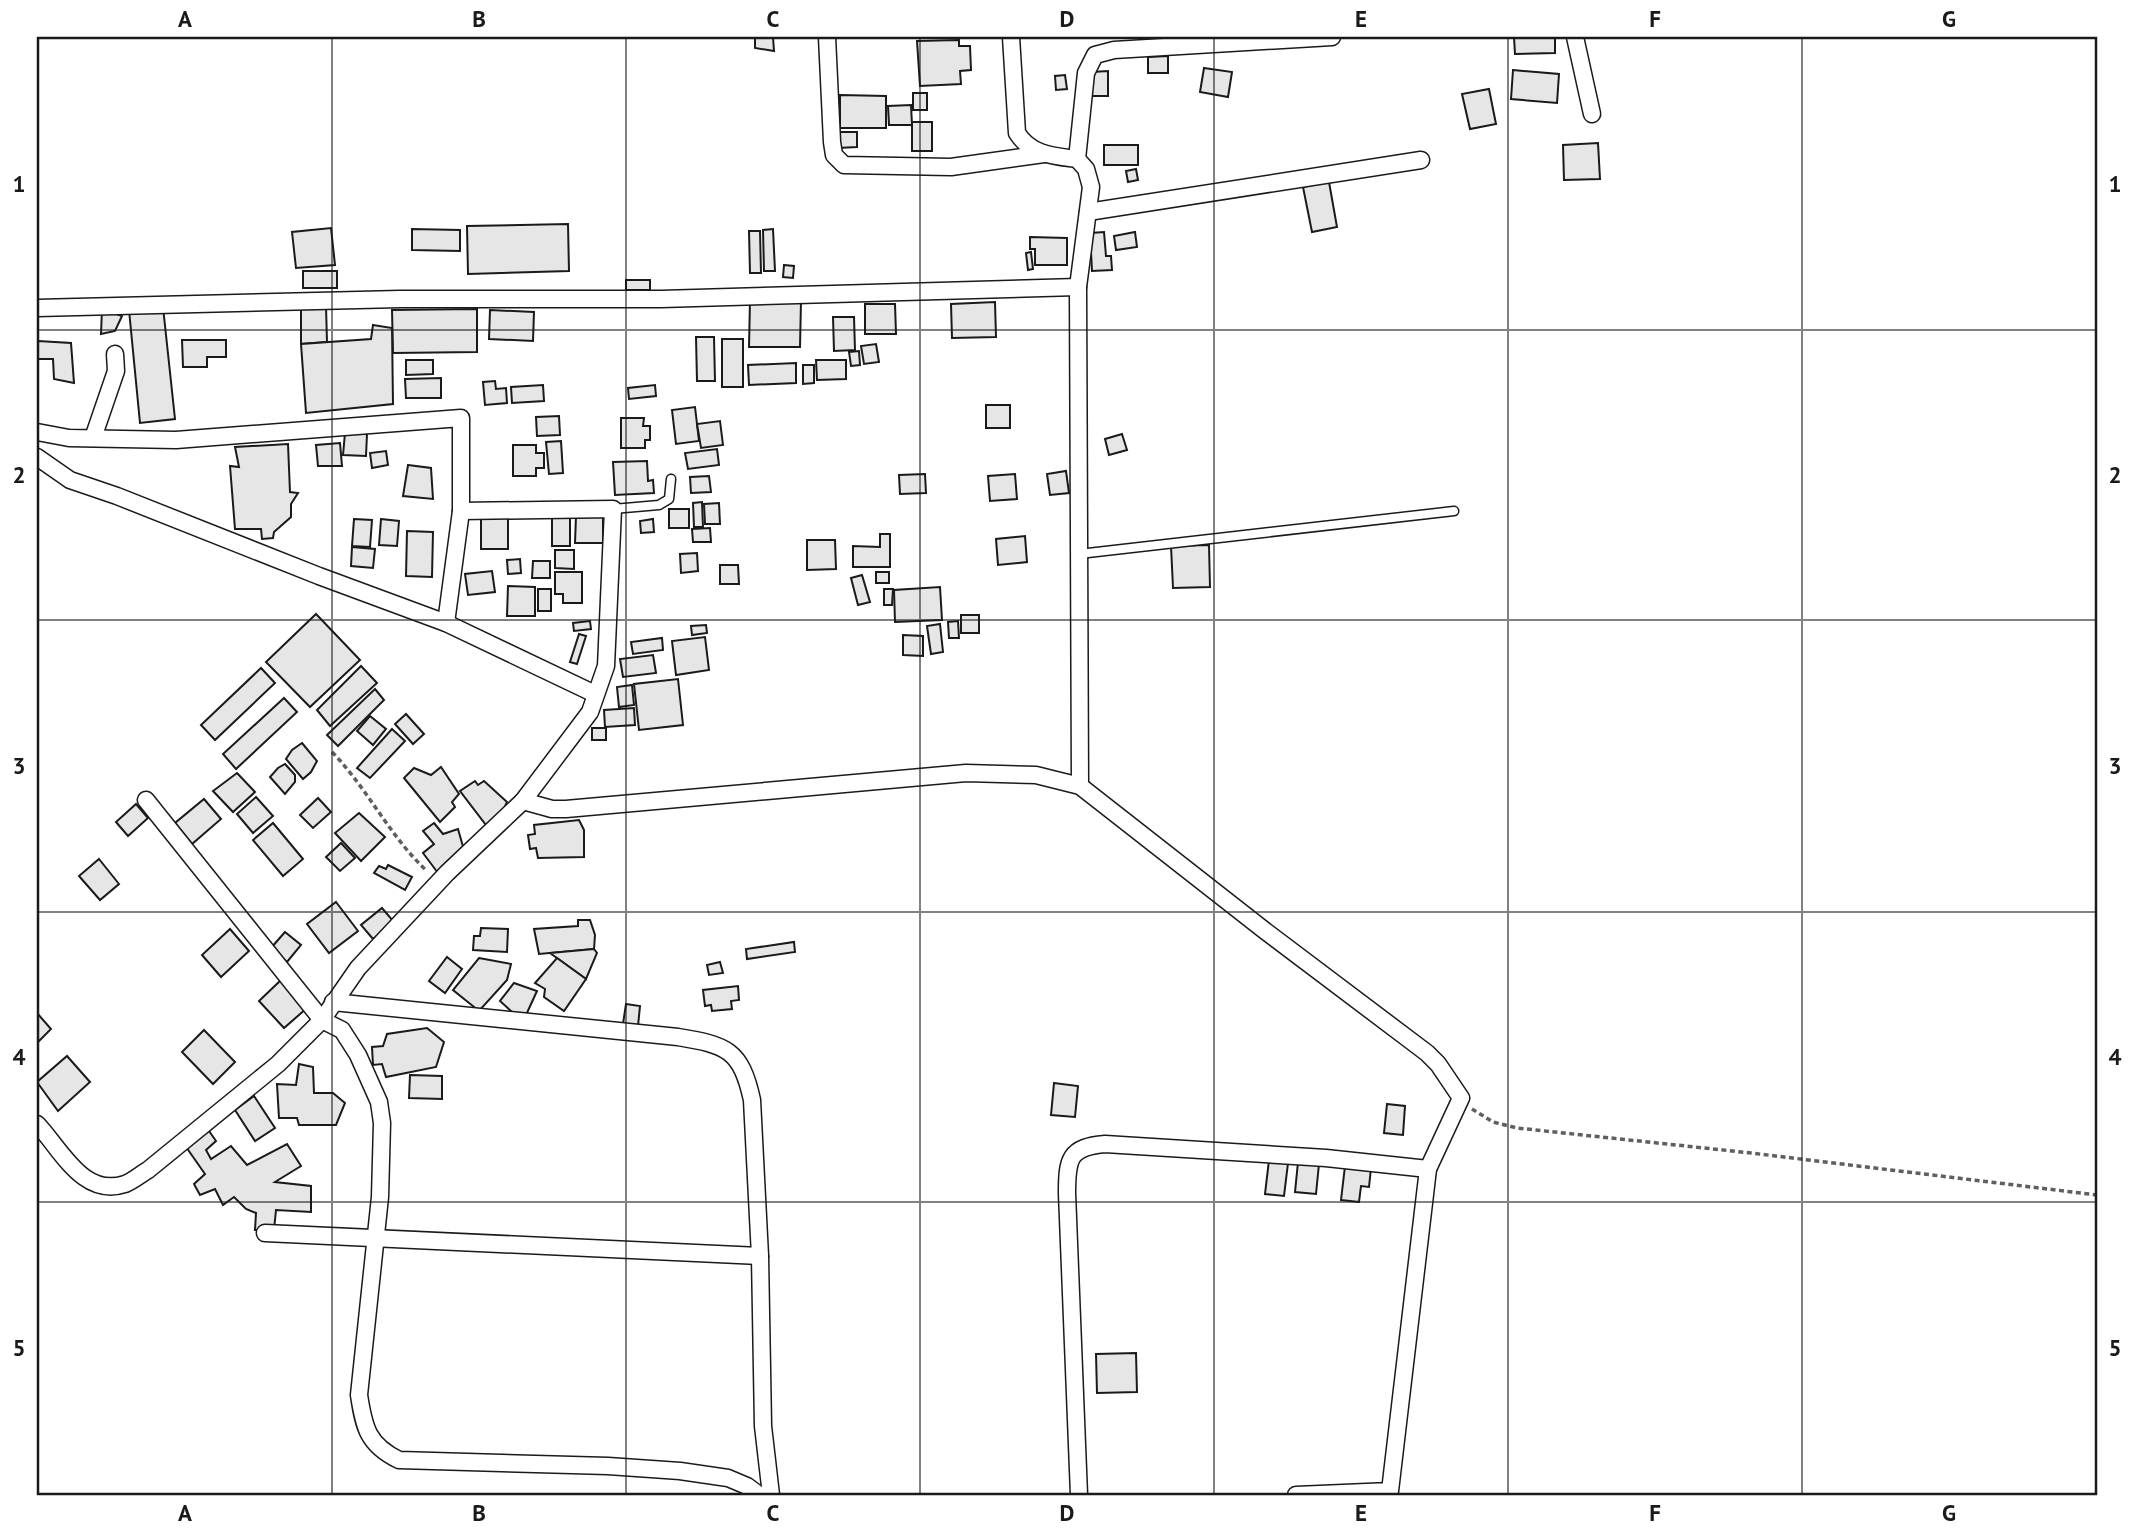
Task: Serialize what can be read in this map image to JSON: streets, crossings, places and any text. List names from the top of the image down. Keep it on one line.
{"grid":{"columns":["A","B","C","D","E","F","G"],"rows":["1","2","3","4","5"]}}
